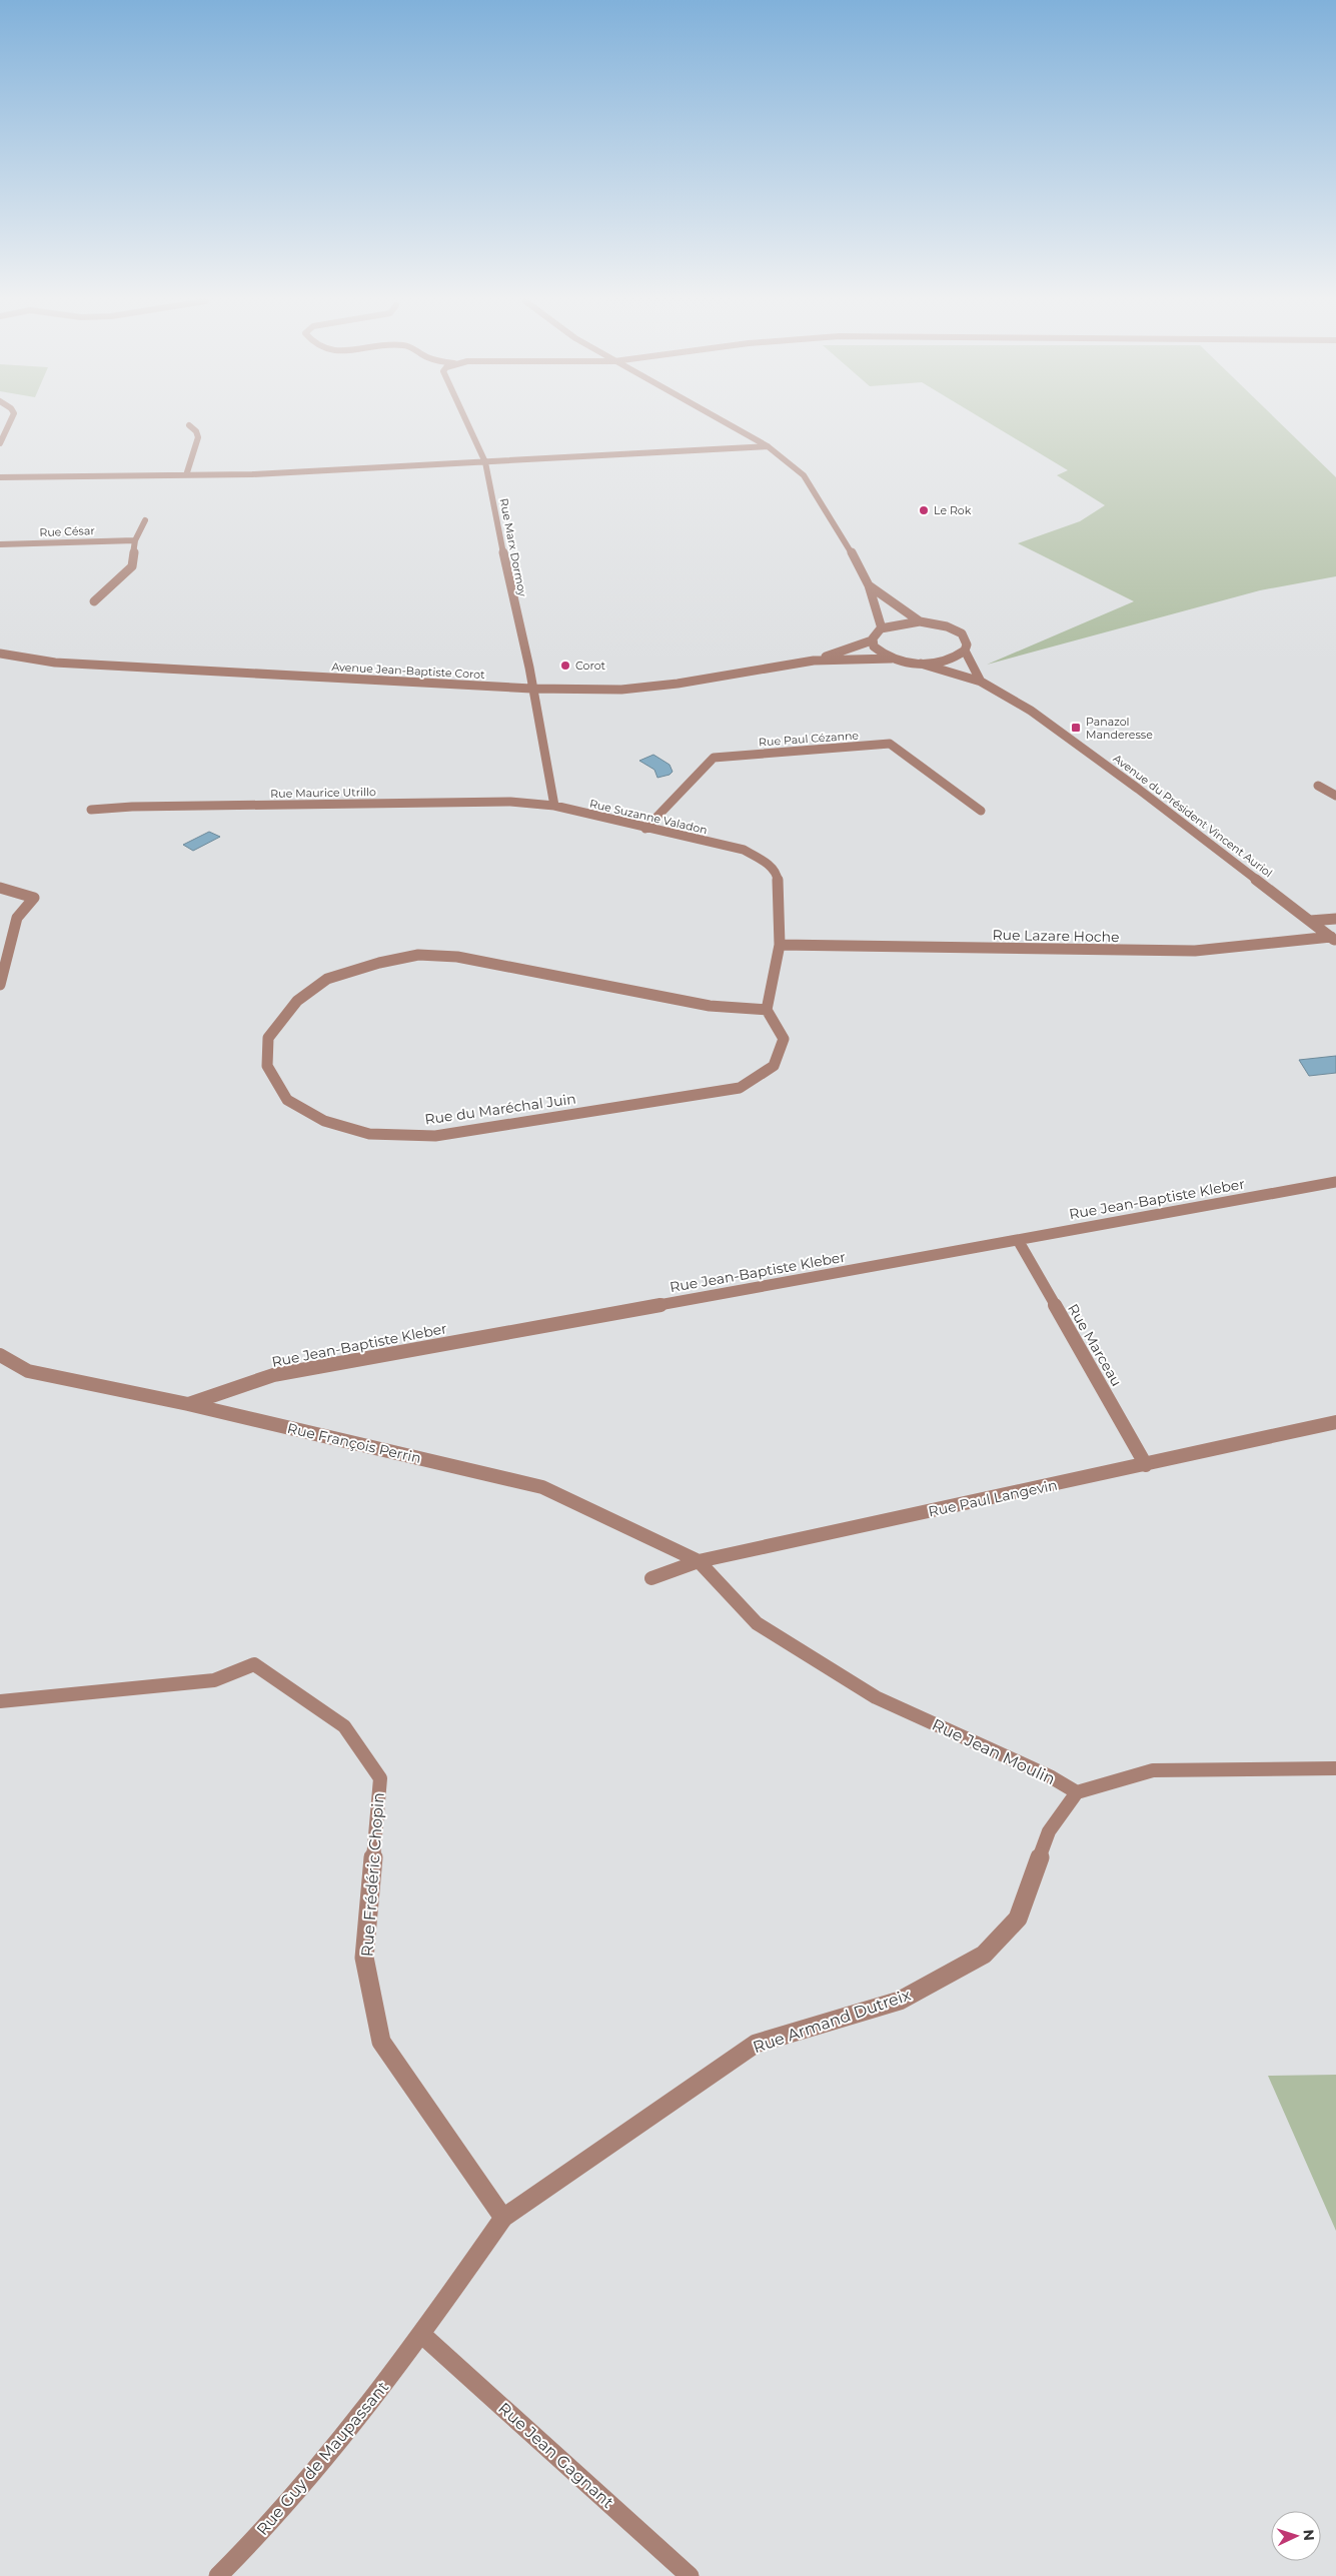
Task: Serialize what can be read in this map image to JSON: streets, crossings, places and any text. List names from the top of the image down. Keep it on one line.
{"streets":{"street":["Rue César","Rue Marx Dormoy","Avenue Jean-Baptiste Corot","Rue Paul Cézanne","Rue Maurice Utrillo","Avenue du Président Vincent Auriol","Rue Suzanne Valadon","Rue Lazare Hoche","Rue du Maréchal Juin","Rue Jean-Baptiste Kleber","Rue Marceau","Rue François Perrin","Rue Paul Langevin","Rue Jean Moulin","Rue Frédéric Chopin","Rue Armand Dutreix","Rue Jean Gagnant","Rue Guy de Maupassant"]},"crossings":[["Rue Marx Dormoy","Avenue Jean-Baptiste Corot"],["Avenue Jean-Baptiste Corot","Avenue du Président Vincent Auriol"],["Rue Paul Cézanne","Rue Suzanne Valadon"],["Rue Maurice Utrillo","Rue Suzanne Valadon"],["Avenue du Président Vincent Auriol","Rue Lazare Hoche"],["Rue Suzanne Valadon","Rue Lazare Hoche"],["Rue Jean-Baptiste Kleber","Rue Marceau"],["Rue Jean-Baptiste Kleber","Rue François Perrin"],["Rue Marceau","Rue Paul Langevin"],["Rue François Perrin","Rue Paul Langevin"],["Rue François Perrin","Rue Jean Moulin"],["Rue Paul Langevin","Rue Jean Moulin"],["Rue Jean Moulin","Rue Armand Dutreix"],["Rue Frédéric Chopin","Rue Armand Dutreix"],["Rue Jean Gagnant","Rue Guy de Maupassant"]],"places":{"other":["Le Rok","Corot"],"transit":["Panazol Manderesse"]},"north":"right"}
